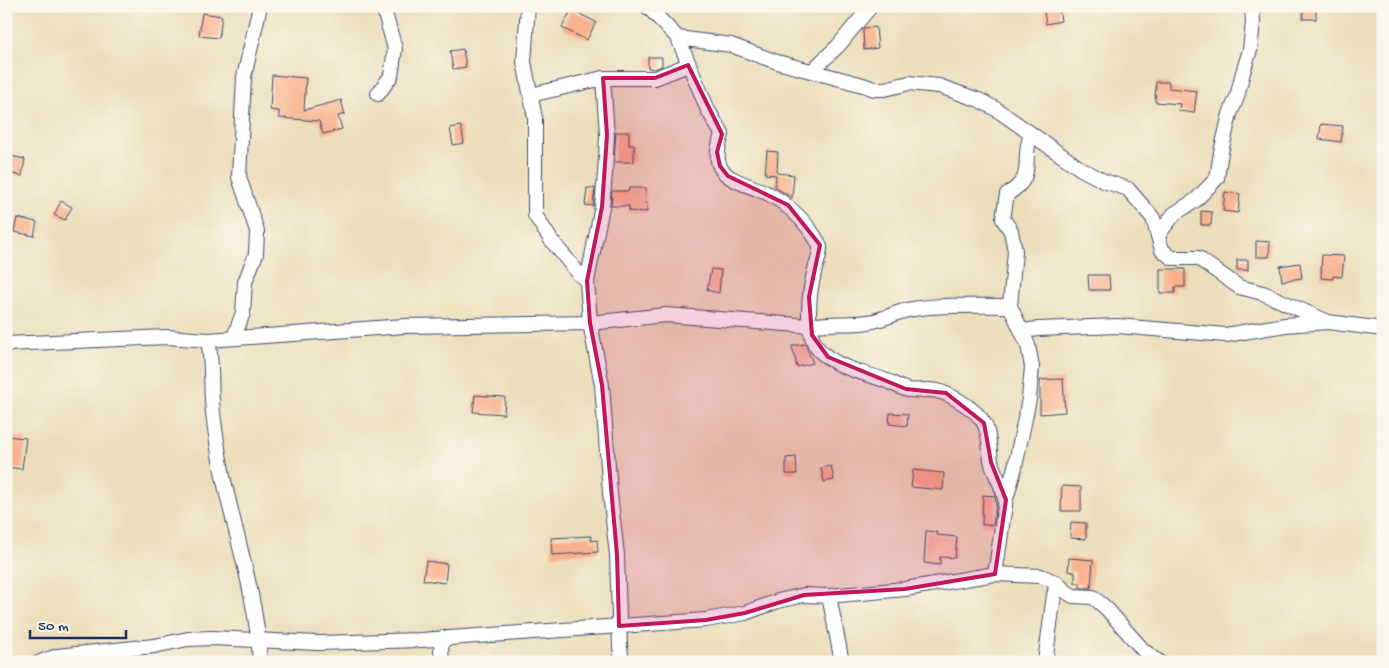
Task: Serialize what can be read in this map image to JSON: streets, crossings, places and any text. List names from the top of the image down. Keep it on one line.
{"scale_bar":"50 m"}
